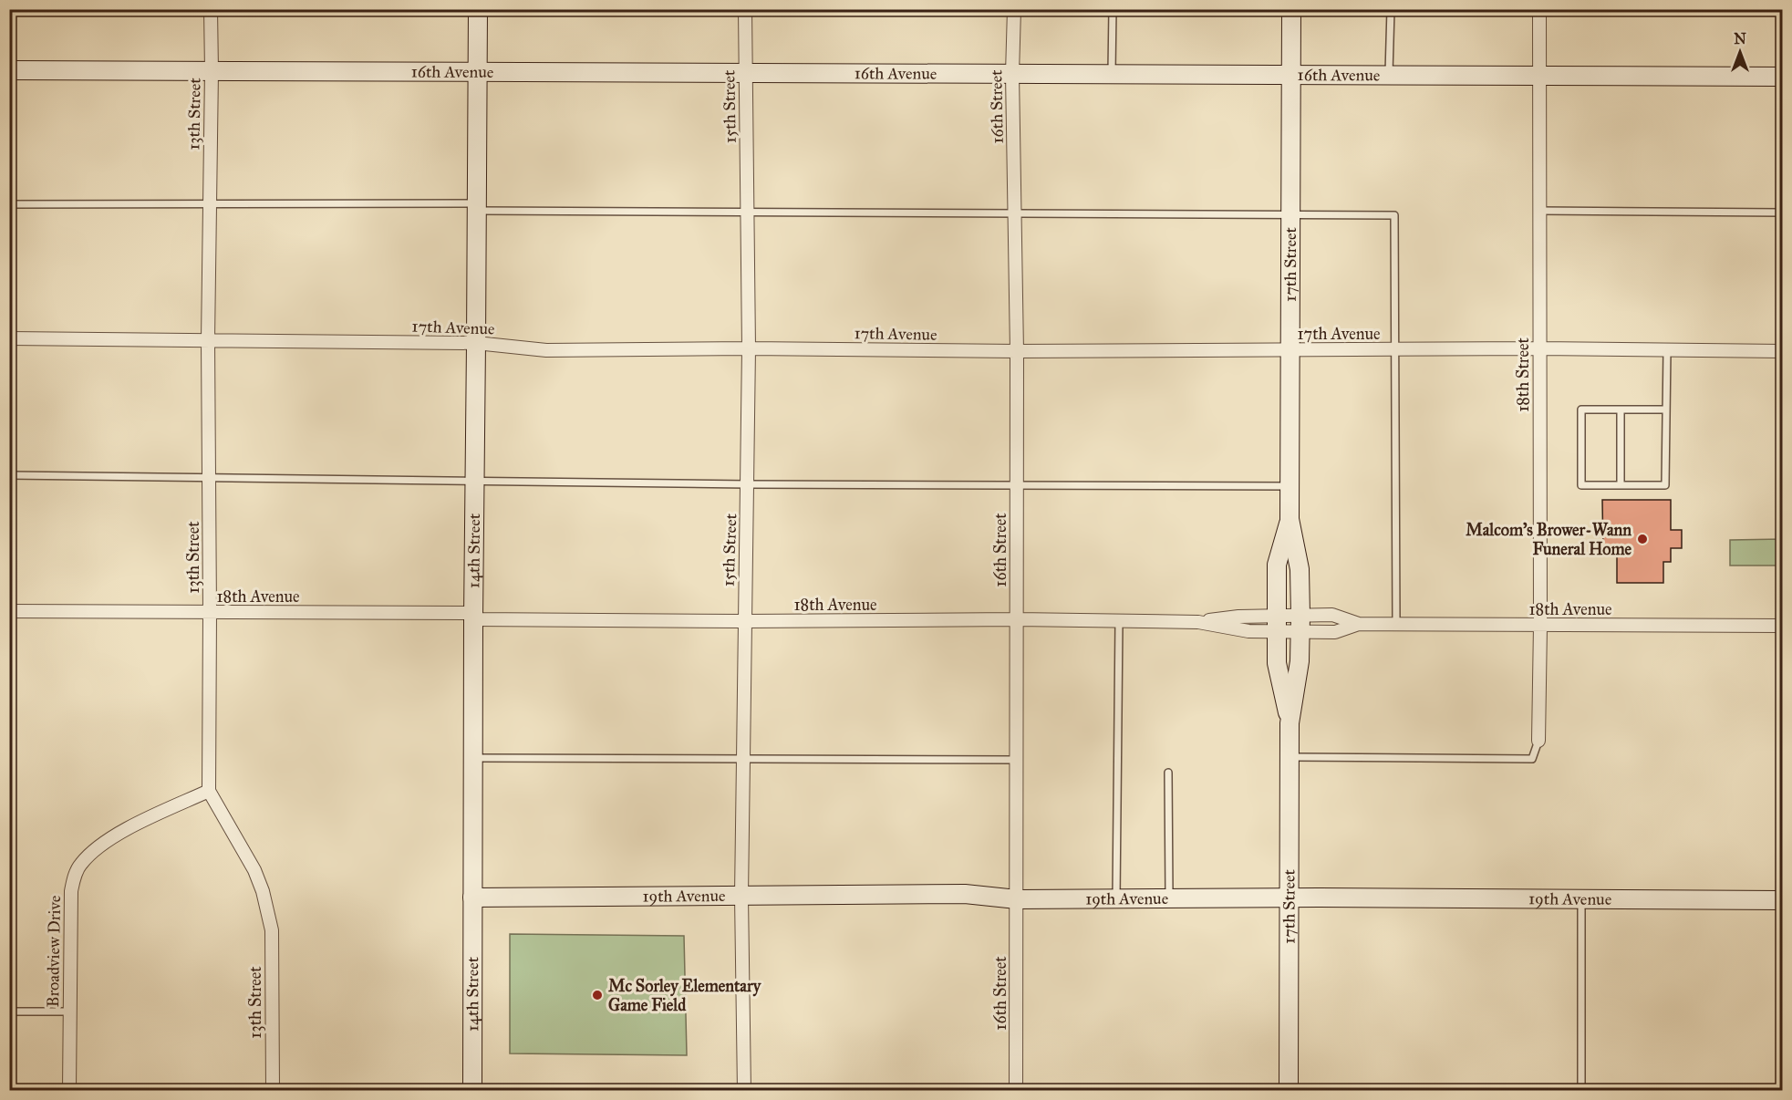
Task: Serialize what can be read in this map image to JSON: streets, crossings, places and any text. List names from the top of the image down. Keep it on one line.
{"streets":{"main road":["16th Avenue","17th Street","14th Street","19th Avenue"],"street":["15th Street","16th Street","13th Street","17th Avenue","18th Street","18th Avenue","Broadview Drive"]},"crossings":[["16th Avenue","15th Street"],["16th Avenue","16th Street"],["16th Avenue","13th Street"],["16th Avenue","17th Street"],["16th Avenue","18th Street"],["16th Avenue","14th Street"],["15th Street","17th Avenue"],["15th Street","18th Avenue"],["15th Street","19th Avenue"],["16th Street","17th Avenue"],["16th Street","18th Avenue"],["16th Street","19th Avenue"],["13th Street","17th Avenue"],["13th Street","18th Avenue"],["13th Street","Broadview Drive"],["17th Street","17th Avenue"],["17th Street","18th Avenue"],["17th Street","19th Avenue"],["17th Avenue","18th Street"],["17th Avenue","14th Street"],["18th Street","18th Avenue"],["14th Street","18th Avenue"],["14th Street","19th Avenue"]],"places":["Malcom's Brower-Wann Funeral Home","Mc Sorley Elementary Game Field"],"north":"top"}
